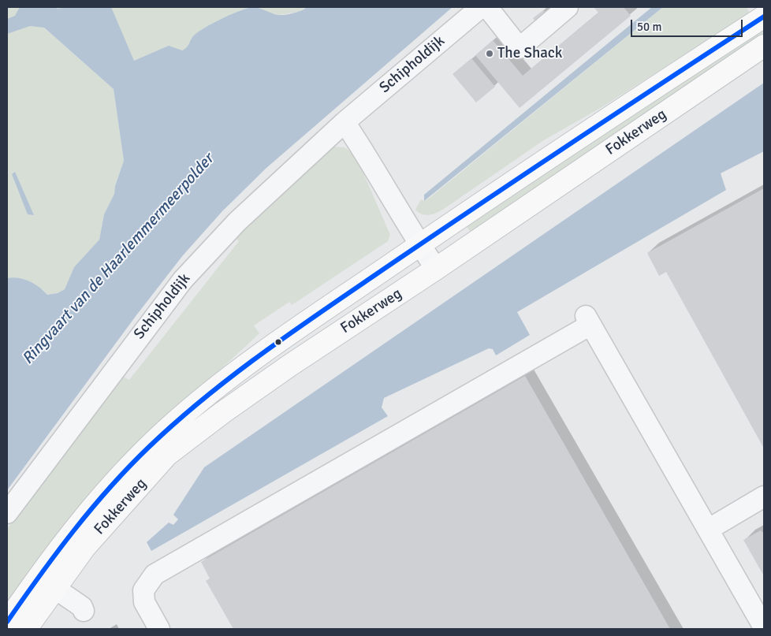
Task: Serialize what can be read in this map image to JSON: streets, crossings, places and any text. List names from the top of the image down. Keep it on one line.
{"streets":{"main road":["Fokkerweg"],"street":["Schipholdijk"]},"water":["Ringvaart van de Haarlemmermeerpolder"],"places":["The Shack"],"scale_bar":"50 m"}
